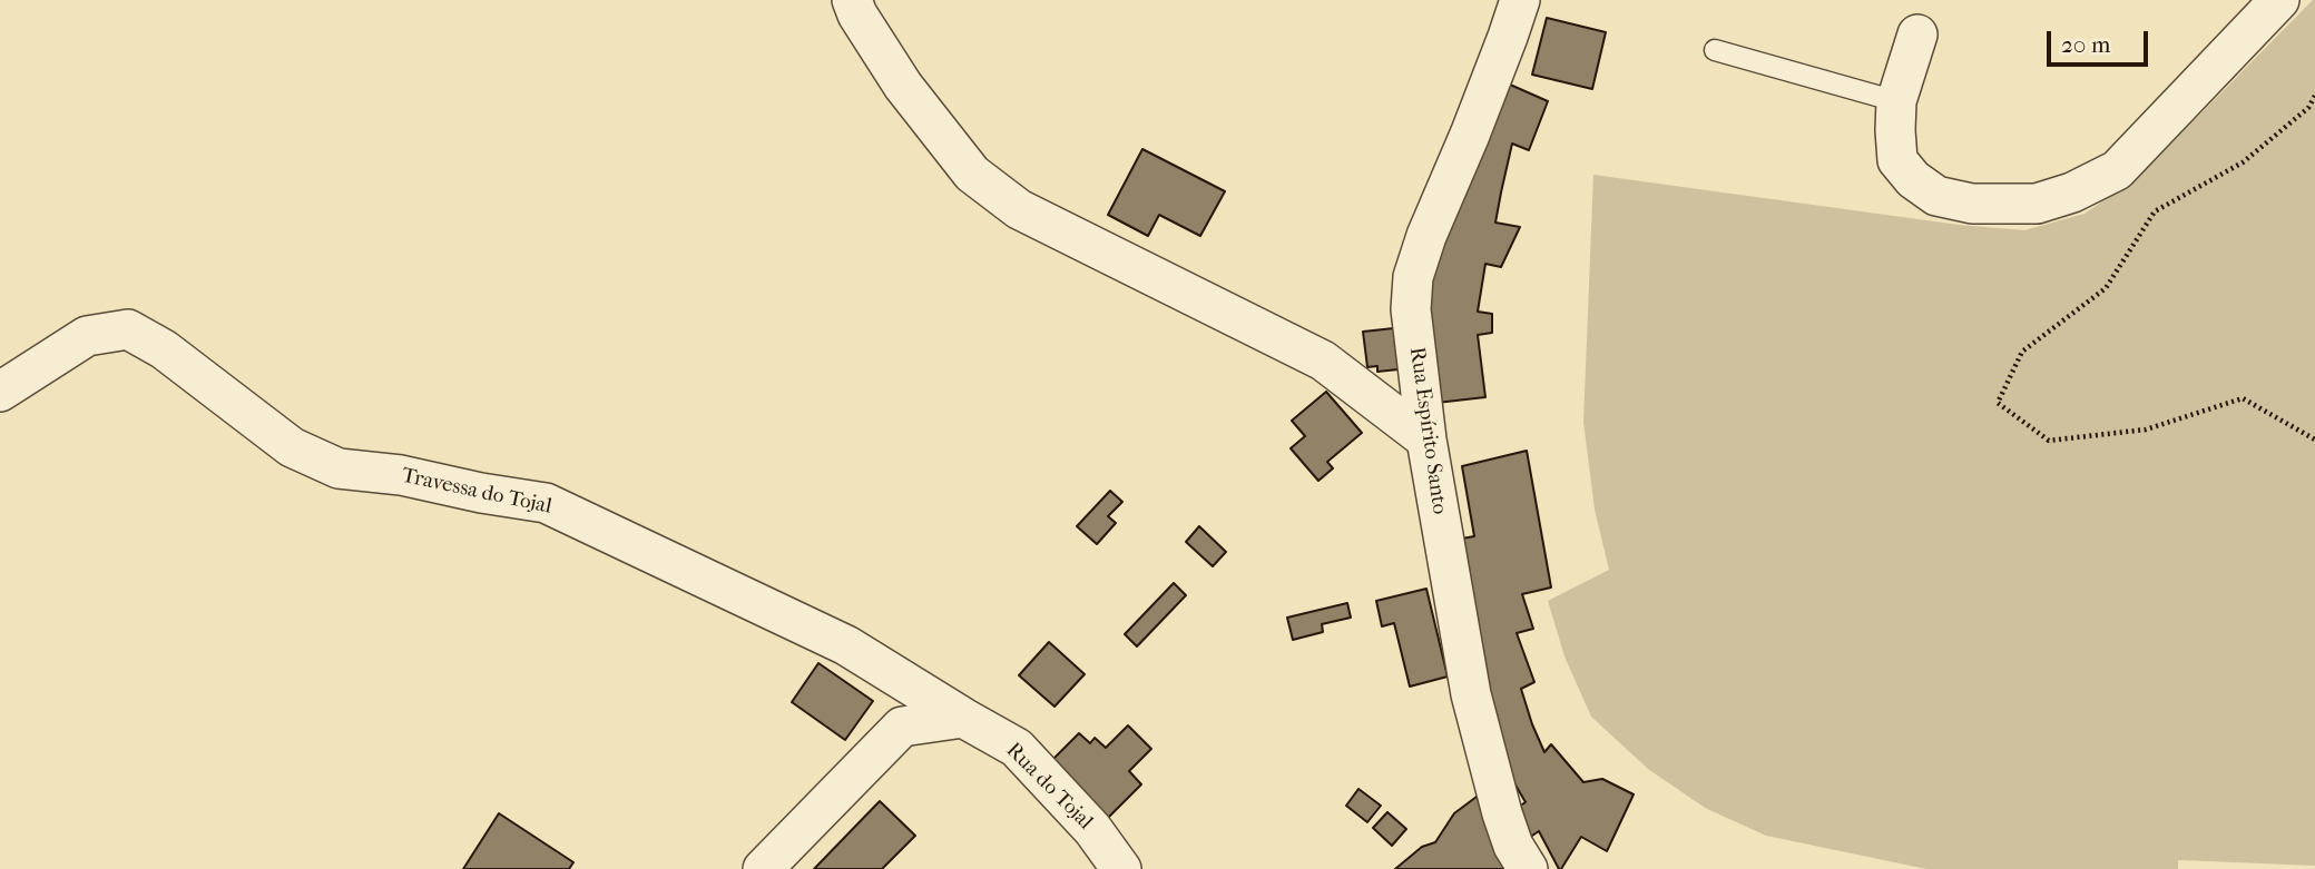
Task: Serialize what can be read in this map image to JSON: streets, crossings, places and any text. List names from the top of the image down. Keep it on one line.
{"streets":{"street":["Rua Espírito Santo","Travessa do Tojal","Rua do Tojal"]},"crossings":[["Travessa do Tojal","Rua do Tojal"]],"scale_bar":"20 m"}
